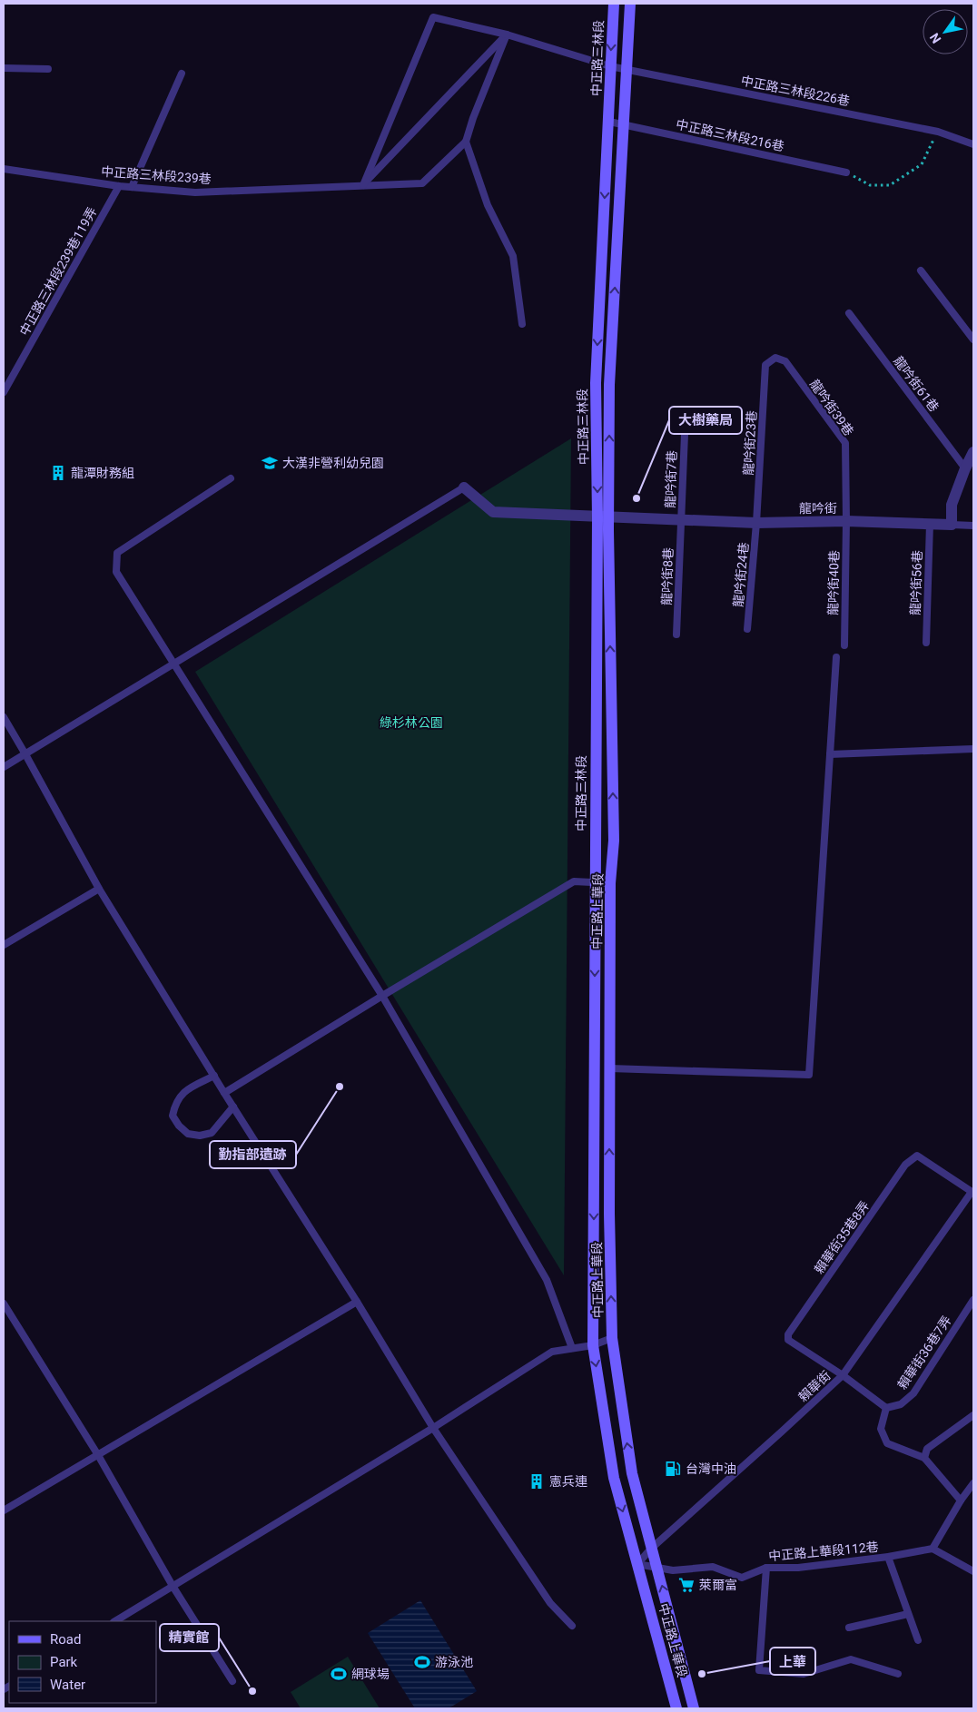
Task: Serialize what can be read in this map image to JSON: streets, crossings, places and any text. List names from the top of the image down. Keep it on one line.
{"streets":{"main road":["中正路三林段","中正路上華段"],"street":["龍吟街"],"lane":["中正路三林段226巷","中正路三林段216巷","中正路三林段239巷","中正路三林段239巷119弄","龍吟街61巷","龍吟街39巷","龍吟街23巷","龍吟街7巷","龍吟街24巷","龍吟街8巷","龍吟街40巷","龍吟街56巷","賴華街35巷8弄","賴華街36巷7弄","賴華街","中正路上華段112巷"]},"crossings":[["中正路三林段","中正路三林段226巷"],["中正路三林段","中正路三林段216巷"],["中正路三林段","龍吟街"],["中正路三林段","中正路上華段"],["中正路三林段239巷","中正路三林段239巷119弄"],["龍吟街39巷","龍吟街23巷"],["龍吟街39巷","龍吟街"],["龍吟街39巷","龍吟街40巷"],["龍吟街23巷","龍吟街"],["龍吟街23巷","龍吟街24巷"],["龍吟街7巷","龍吟街"],["龍吟街7巷","龍吟街8巷"],["龍吟街","龍吟街24巷"],["龍吟街","龍吟街8巷"],["龍吟街","龍吟街40巷"],["龍吟街","龍吟街56巷"],["中正路上華段","賴華街"],["中正路上華段","中正路上華段112巷"],["賴華街35巷8弄","賴華街"],["賴華街","中正路上華段112巷"]],"parks":["綠杉林公園"],"places":{"school or university":["大漢非營利幼兒園"],"building":["龍潭財務組","憲兵連"],"other":["大樹藥局","勤指部遺跡","上華","精實館"],"fuel station":["台灣中油"],"supermarket":["萊爾富"],"sports":["游泳池","網球場"]},"legend":["Road","Park","Water"],"north":"bottom left"}
